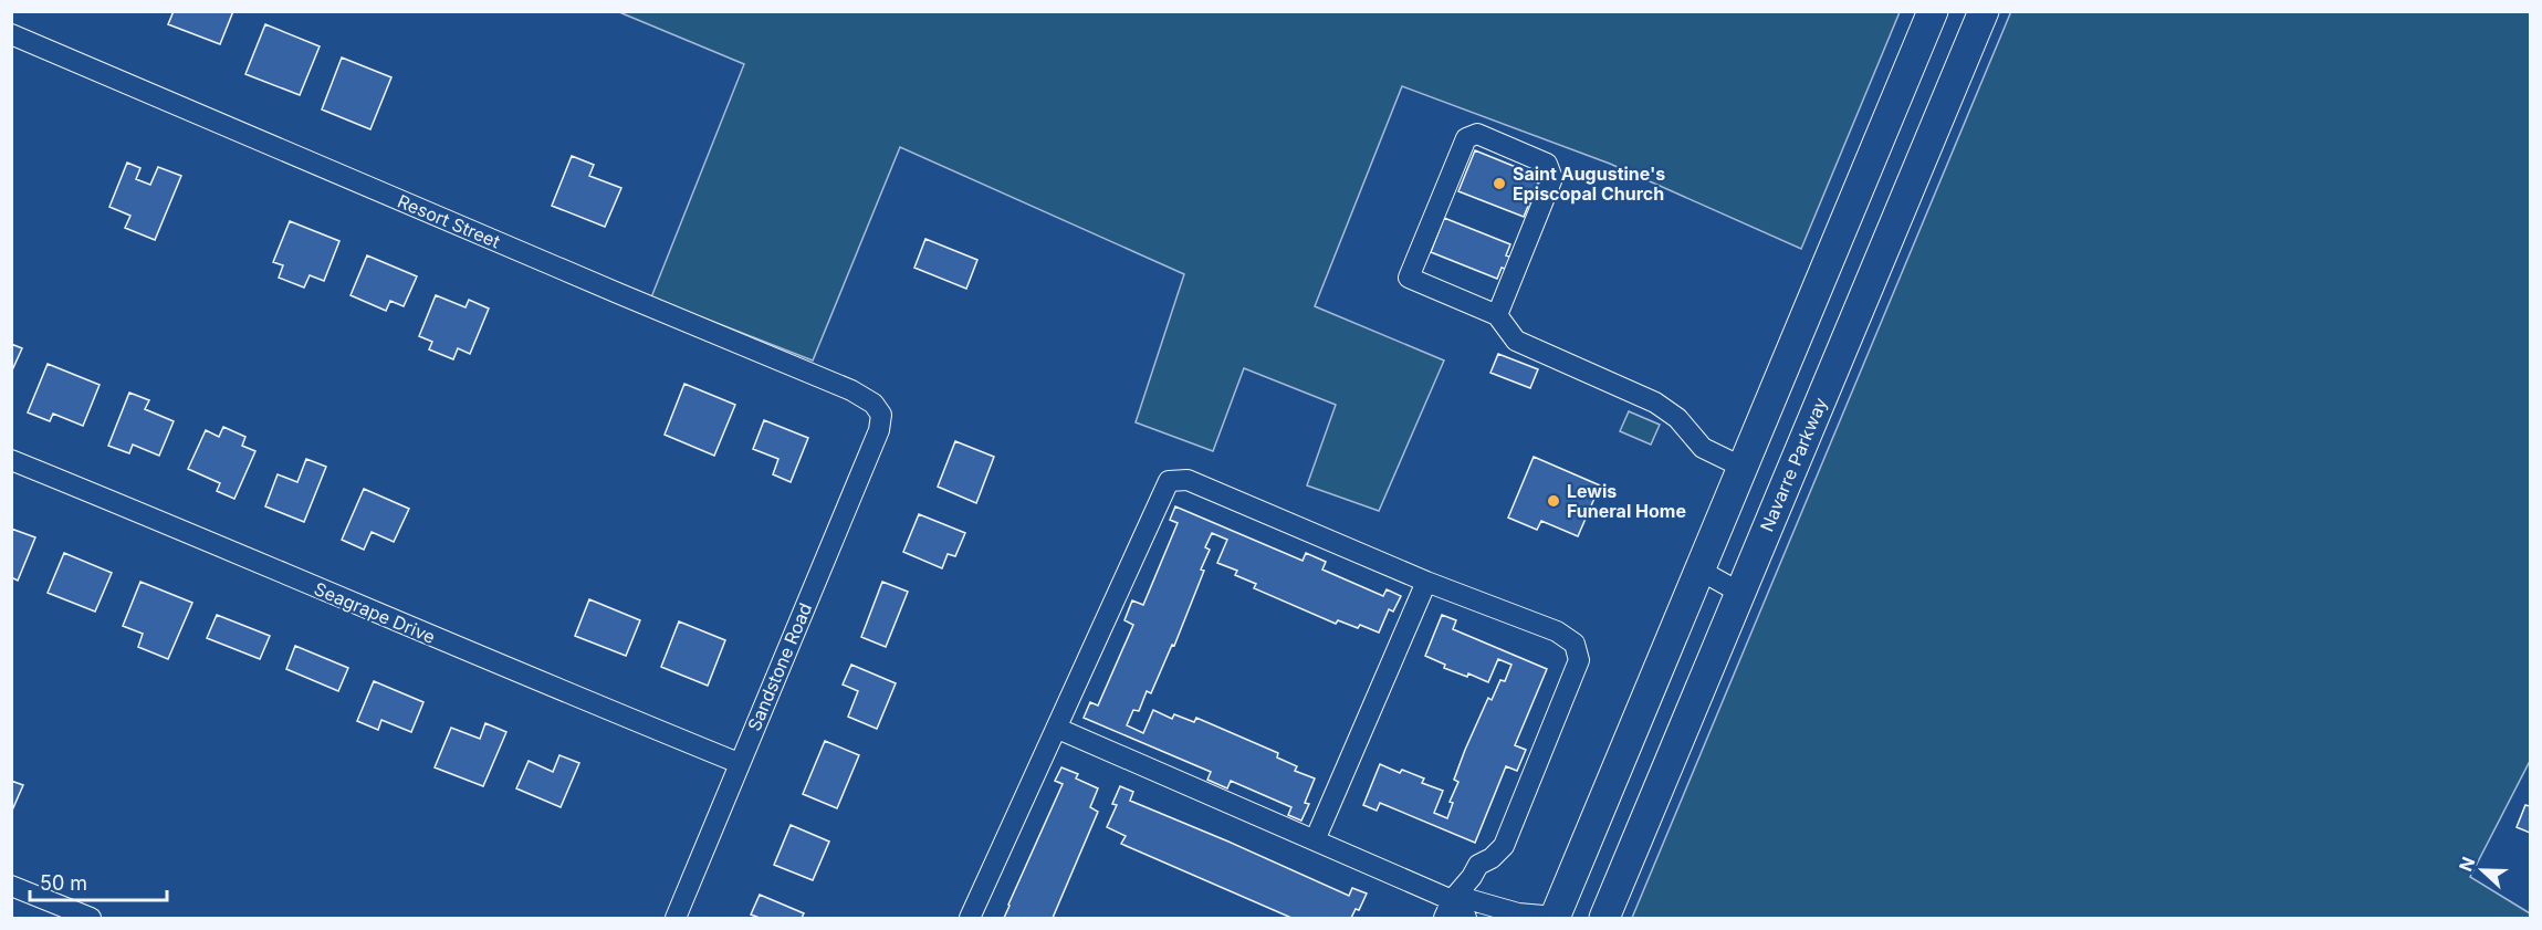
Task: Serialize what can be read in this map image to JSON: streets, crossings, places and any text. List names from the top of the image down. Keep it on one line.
{"streets":{"highway":["Navarre Parkway"],"street":["Resort Street","Seagrape Drive","Sandstone Road"]},"crossings":[["Resort Street","Sandstone Road"],["Seagrape Drive","Sandstone Road"]],"places":["Saint Augustine's Episcopal Church","Lewis Funeral Home"],"scale_bar":"50 m","north":"left"}
